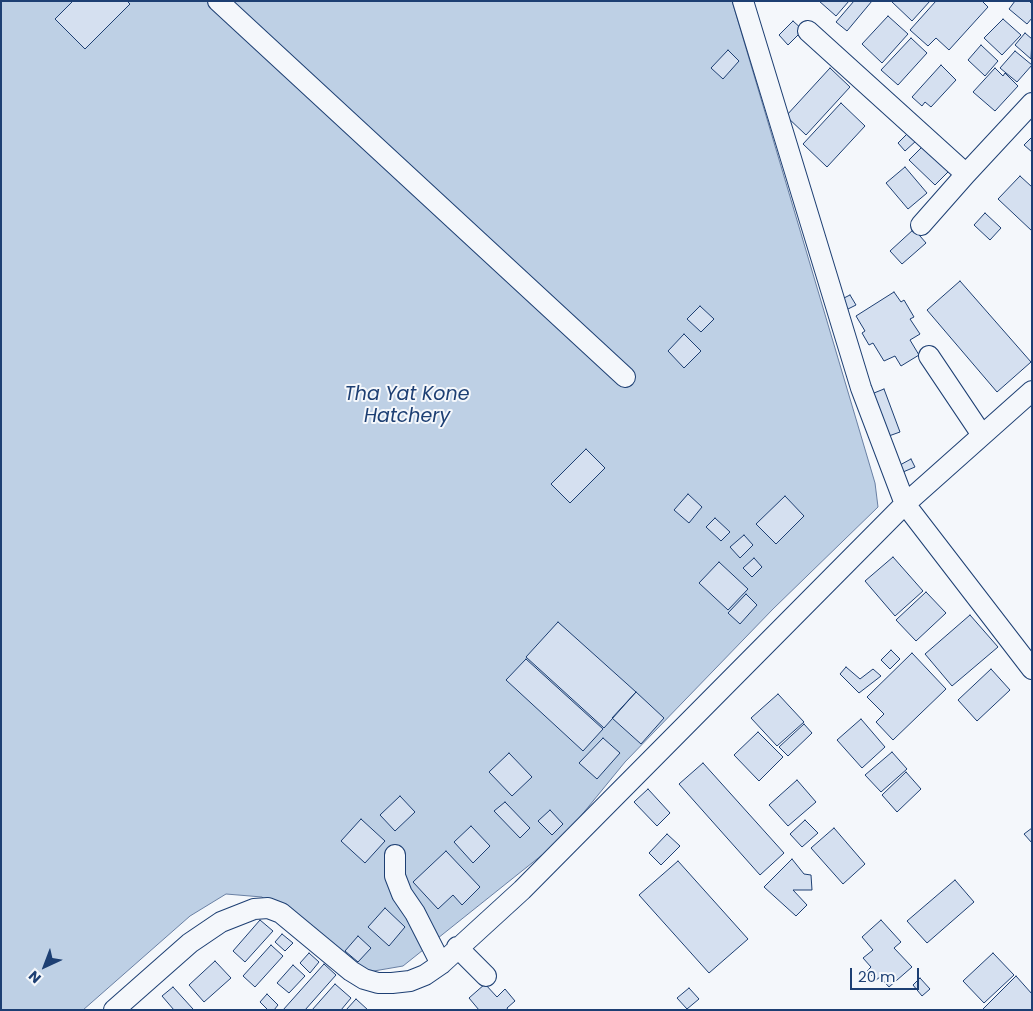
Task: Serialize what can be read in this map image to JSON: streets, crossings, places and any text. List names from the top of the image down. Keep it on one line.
{"water":["Tha Yat Kone Hatchery"],"scale_bar":"20 m","north":"bottom left"}
